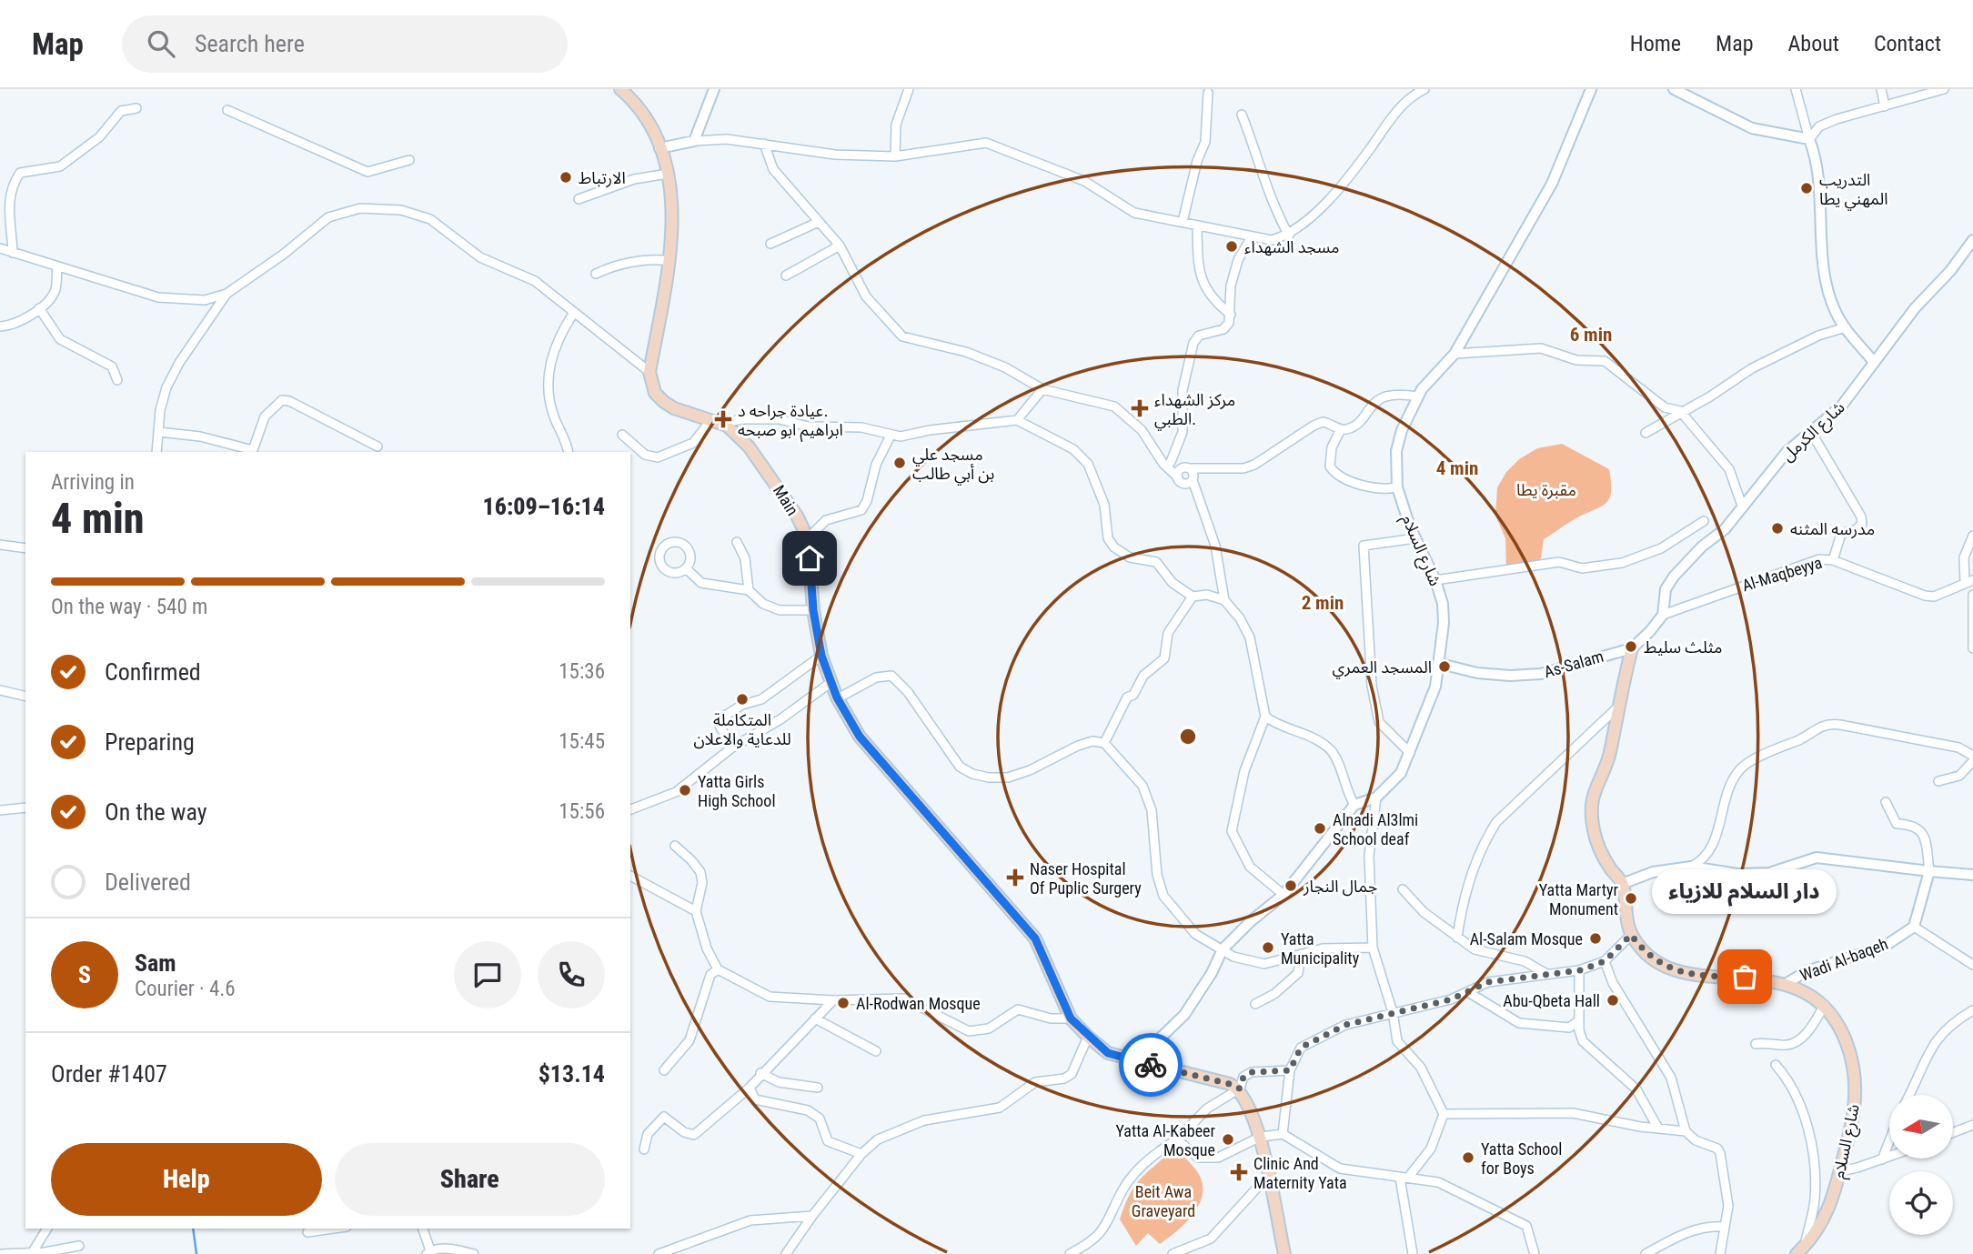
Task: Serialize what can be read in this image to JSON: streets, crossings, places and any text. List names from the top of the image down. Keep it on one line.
{"streets":{"main road":["Main","شارع السلام"],"street":["شارع الكرمل","Al-Maqbeyya","As-Salam","Wadi Al-baqeh"]},"crossings":[["شارع الكرمل","Al-Maqbeyya"],["شارع الكرمل","As-Salam"],["شارع السلام","As-Salam"],["شارع السلام","Wadi Al-baqeh"]],"parks":["مقبرة يطا","Beit Awa Graveyard"],"places":{"other":["الارتباط","التدريب المهني يطا","مسجد الشهداء","مسجد علي بن أبي طالب","مدرسه المثنه","مثلث سليط","المسجد العمري","المتكاملة للدعاية والاعلان","Yatta Girls High School","Alnadi Al3lmi School deaf","جمال النجار","Yatta Martyr Monument","Al-Salam Mosque","Yatta Municipality","دار السلام للازياء","Abu-Qbeta Hall","Al-Rodwan Mosque","Yatta Al-Kabeer Mosque","Yatta School for Boys"],"health":["مركز الشهداء الطبي.","عيادة جراحه د. ابراهيم ابو صبحه","Naser Hospital Of Puplic Surgery","Clinic And Maternity Yata"]},"north":"left","page":{"header":"Map","search":"Search here","nav":["Home","Map","About","Contact"],"heading":["4 min","Arriving in","16:09–16:14"],"panel":["Sam","Courier · 4.6","Order #1407","$13.14"],"bar":"On the way · 540 m","list":[["Confirmed","15:36"],["Preparing","15:45"],["On the way","15:56"],"Delivered"],"bubble":"دار السلام للازياء","round":"S","buttons":["Help","Share"]},"rings":["6 min","4 min","2 min"]}
